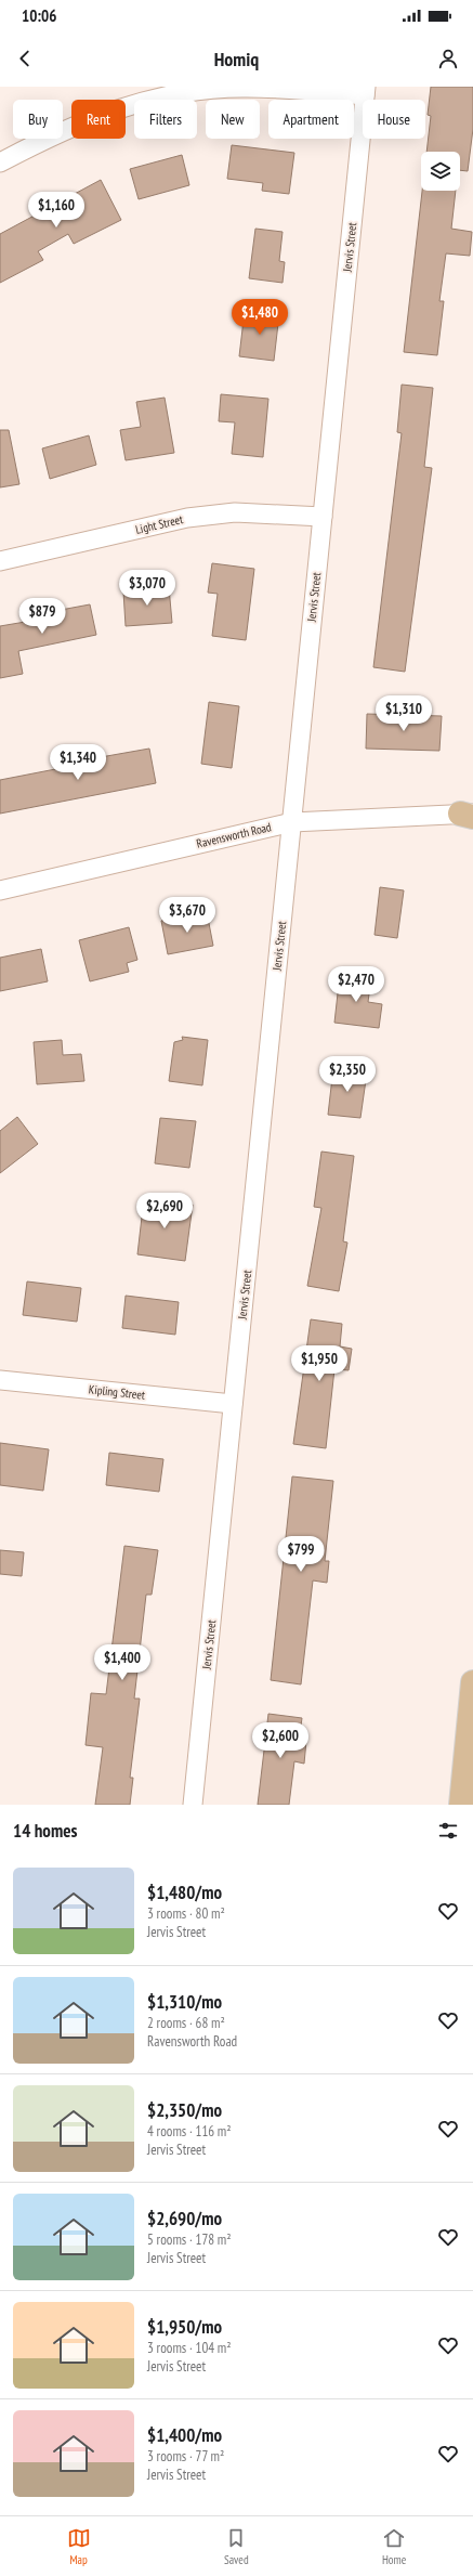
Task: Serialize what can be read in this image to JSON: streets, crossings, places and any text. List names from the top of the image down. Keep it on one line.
{"streets":{"street":["Jervis Street","Light Street","Ravensworth Road","Kipling Street"]},"crossings":[["Jervis Street","Light Street"],["Jervis Street","Ravensworth Road"],["Jervis Street","Kipling Street"]],"page":{"status":"10:06","header":"Homiq","chip":["Buy","Rent","Filters","New","Apartment","House"],"price":["$1,160","$1,480","$3,070","$879","$1,310","$1,340","$3,670","$2,470","$2,350","$2,690","$1,950","$799","$1,400","$2,600"],"heading":"14 homes","list":[{"name":"$1,480/mo","note":"3 rooms · 80 m² · Jervis Street"},{"name":"$1,310/mo","note":"2 rooms · 68 m² · Ravensworth Road"},{"name":"$2,350/mo","note":"4 rooms · 116 m² · Jervis Street"},{"name":"$2,690/mo","note":"5 rooms · 178 m² · Jervis Street"},{"name":"$1,950/mo","note":"3 rooms · 104 m² · Jervis Street"},{"name":"$1,400/mo","note":"3 rooms · 77 m² · Jervis Street"}],"tabs":["Map","Saved","Home"]}}
